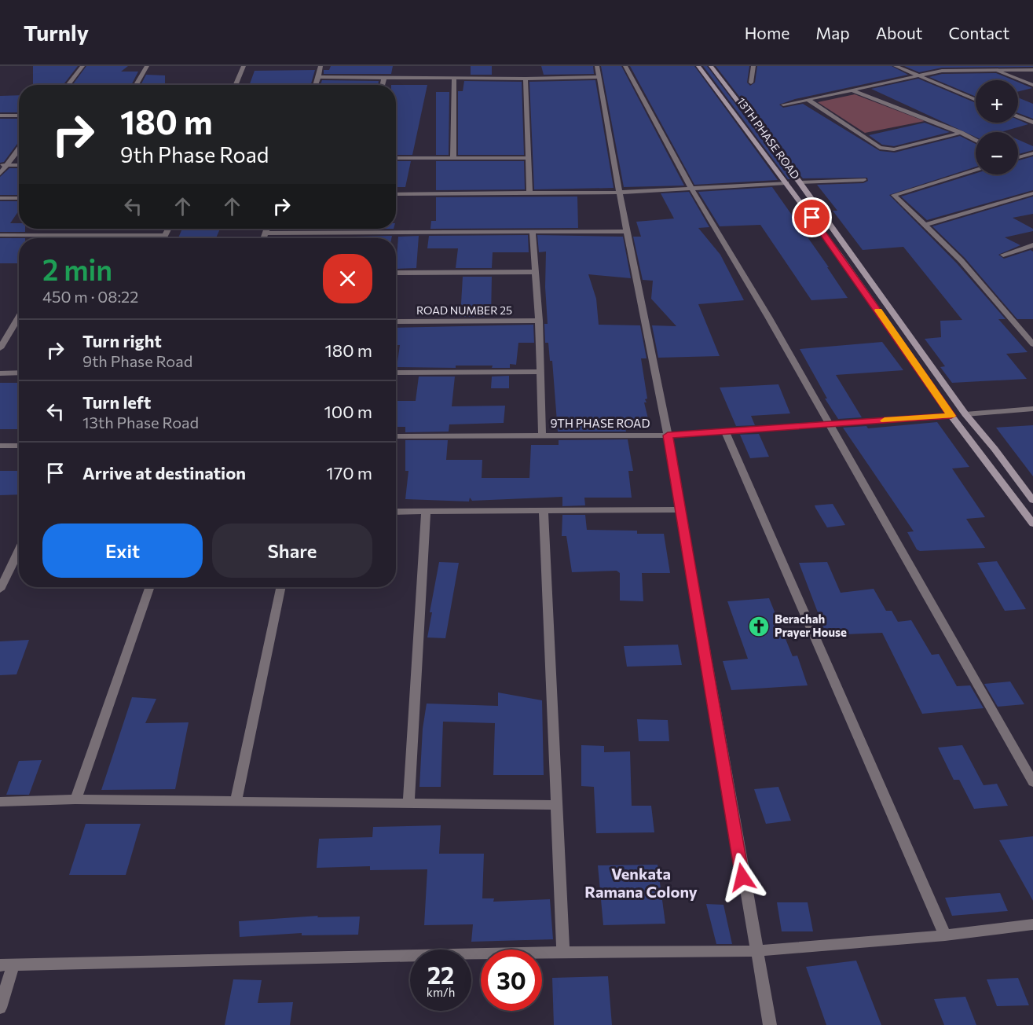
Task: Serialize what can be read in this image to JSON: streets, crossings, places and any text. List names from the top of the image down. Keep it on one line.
{"streets":{"street":["13TH PHASE ROAD","ROAD NUMBER 25","9TH PHASE ROAD"]},"crossings":[["13TH PHASE ROAD","9TH PHASE ROAD"]],"districts":["Venkata Ramana Colony"],"places":{"church":["Berachah Prayer House"]},"page":{"header":"Turnly","nav":["Home","Map","About","Contact"],"map_buttons":["+","−"],"turn":["180 m","9th Phase Road"],"heading":["2 min","450 m · 08:22"],"list":[{"name":"Turn right","note":"9th Phase Road","value":"180 m"},{"name":"Turn left","note":"13th Phase Road","value":"100 m"},{"name":"Arrive at destination","value":"170 m"}],"buttons":["Exit","Share"],"speed":"22 km/h","limit":"30"}}
